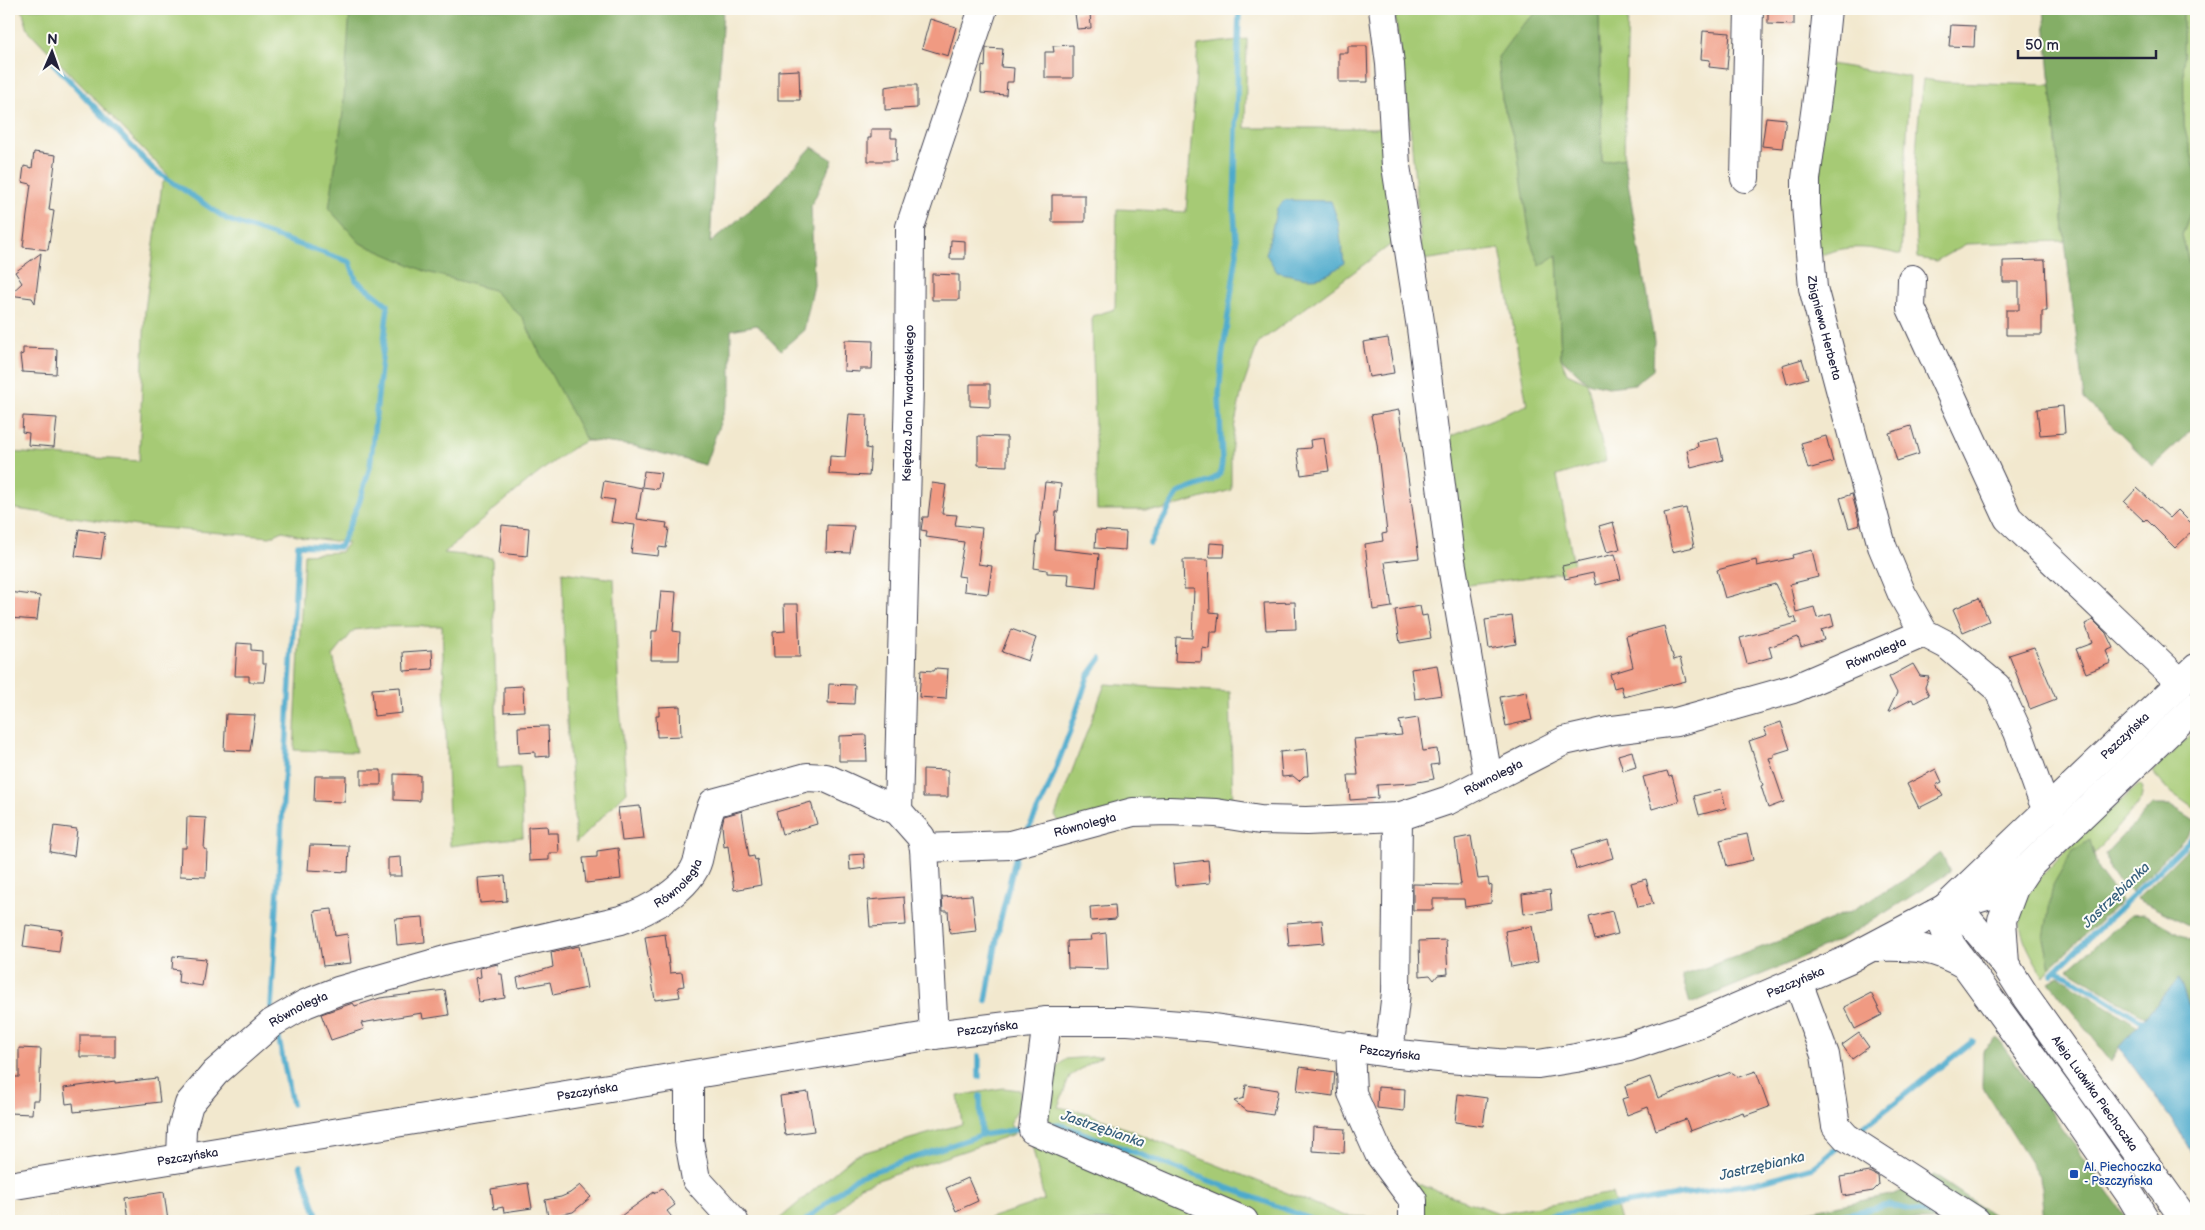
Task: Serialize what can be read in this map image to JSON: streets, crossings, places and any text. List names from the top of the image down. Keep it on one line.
{"streets":{"street":["Zbigniewa Herberta","Księdza Jana Twardowskiego","Równoległa","Pszczyńska","Aleja Ludwika Piechoczka"]},"crossings":[["Zbigniewa Herberta","Równoległa"],["Księdza Jana Twardowskiego","Równoległa"],["Równoległa","Pszczyńska"],["Pszczyńska","Aleja Ludwika Piechoczka"]],"water":["Jastrzębianka"],"places":{"transit":["Al. Piechoczka - Pszczyńska"]},"scale_bar":"50 m","north":"top"}
